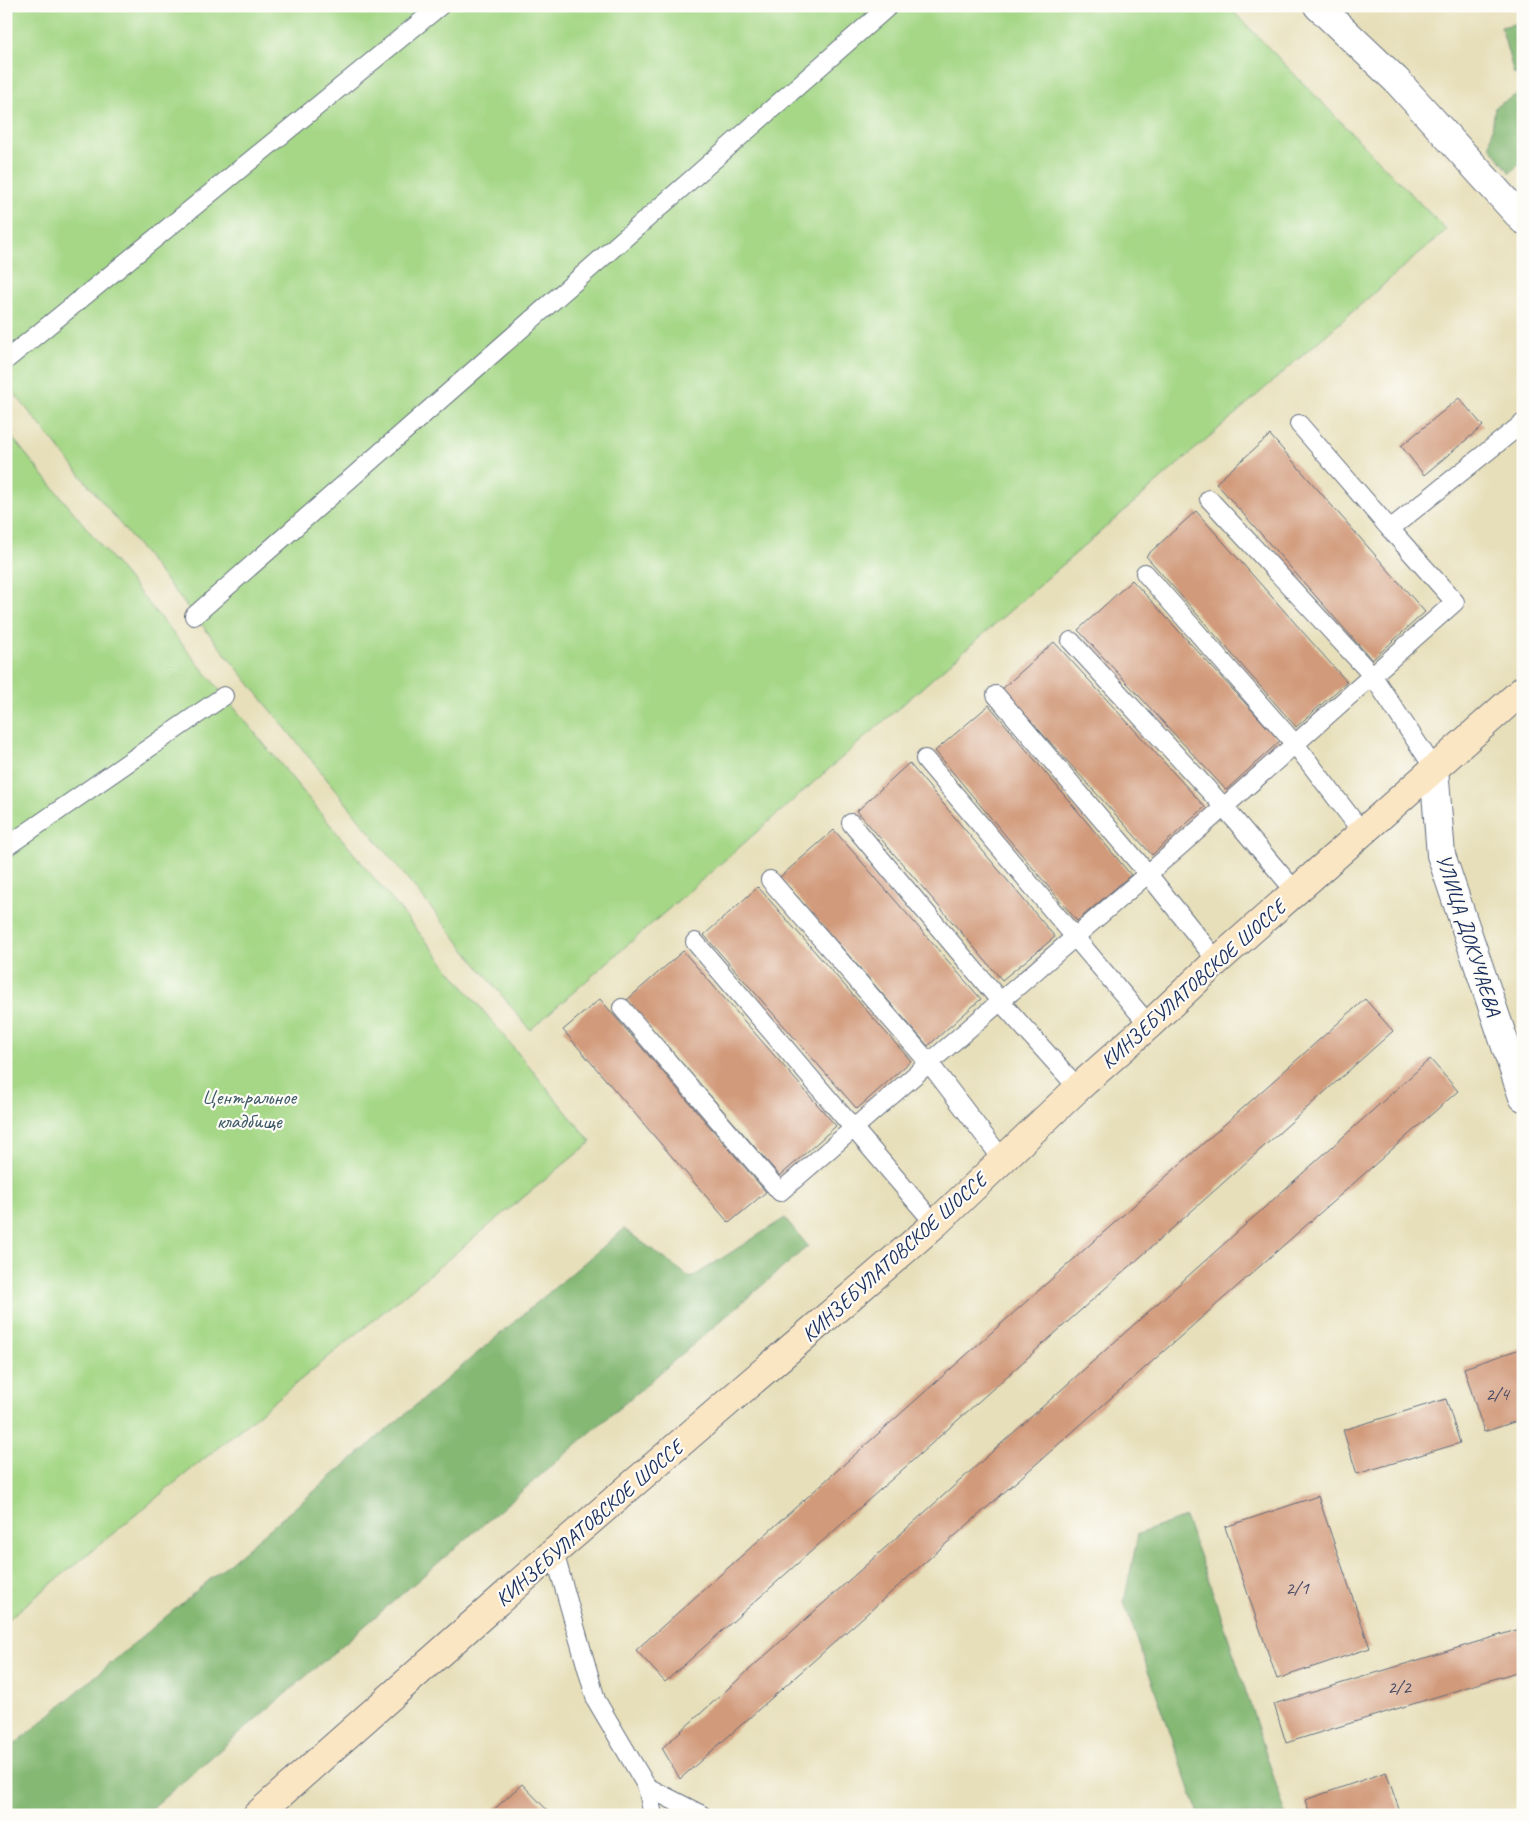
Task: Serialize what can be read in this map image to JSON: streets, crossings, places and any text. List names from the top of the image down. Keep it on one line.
{"streets":{"main road":["КИНЗЕБУЛАТОВСКОЕ ШОССЕ"],"street":["УЛИЦА ДОКУЧАЕВА"]},"crossings":[["УЛИЦА ДОКУЧАЕВА","КИНЗЕБУЛАТОВСКОЕ ШОССЕ"]],"parks":["Центральное кладбище"],"house_numbers":["2/4","2/1","2/2"]}
